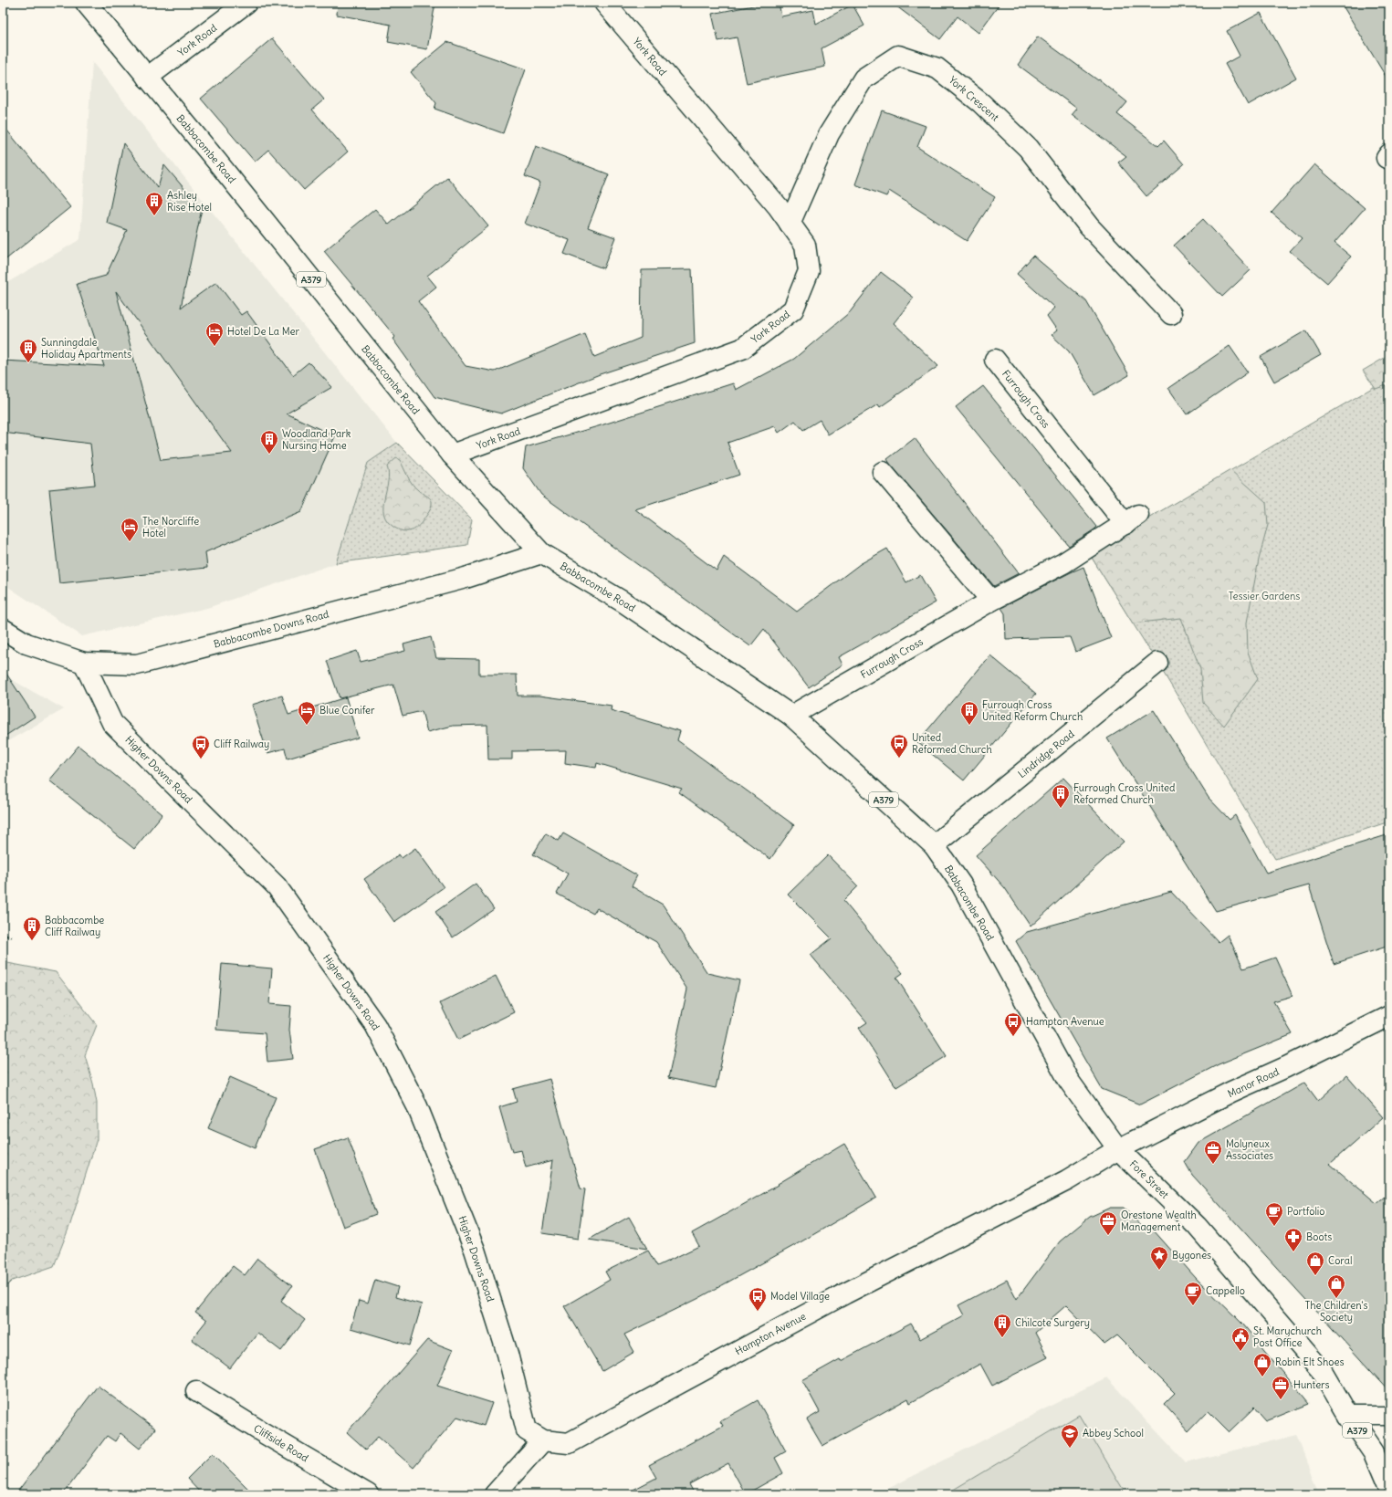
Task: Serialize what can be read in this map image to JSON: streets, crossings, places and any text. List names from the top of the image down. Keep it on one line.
{"streets":{"street":["York Road","York Crescent","Babbacombe Road","A379","Furrough Cross","Babbacombe Downs Road","Lindridge Road","Higher Downs Road","Manor Road","Fore Street","Hampton Avenue","Cliffside Road"]},"crossings":[["York Road","York Crescent"],["York Road","Babbacombe Road"],["Babbacombe Road","Furrough Cross"],["Babbacombe Road","Babbacombe Downs Road"],["Babbacombe Road","Lindridge Road"],["Babbacombe Road","Manor Road"],["Babbacombe Road","Fore Street"],["Babbacombe Road","Hampton Avenue"],["Babbacombe Downs Road","Higher Downs Road"],["Higher Downs Road","Hampton Avenue"],["Manor Road","Fore Street"],["Manor Road","Hampton Avenue"],["Fore Street","Hampton Avenue"]],"parks":["Tessier Gardens"],"places":{"building":["Ashley Rise Hotel","Sunningdale Holiday Apartments","Woodland Park Nursing Home","Furrough Cross United Reform Church","Furrough Cross United Reformed Church","Babbacombe Cliff Railway","Chilcote Surgery"],"hotel":["Hotel De La Mer","The Norcliffe Hotel","Blue Conifer"],"bus stop":["United Reformed Church","Cliff Railway","Hampton Avenue","Model Village"],"office":["Molyneux Associates","Orestone Wealth Management","Hunters"],"cafe":["Portfolio","Cappello"],"pharmacy":["Boots"],"place":["Bygones"],"shop":["Coral","The Children's Society","Robin Elt Shoes"],"public building":["St. Marychurch Post Office"],"school or university":["Abbey School"]}}
